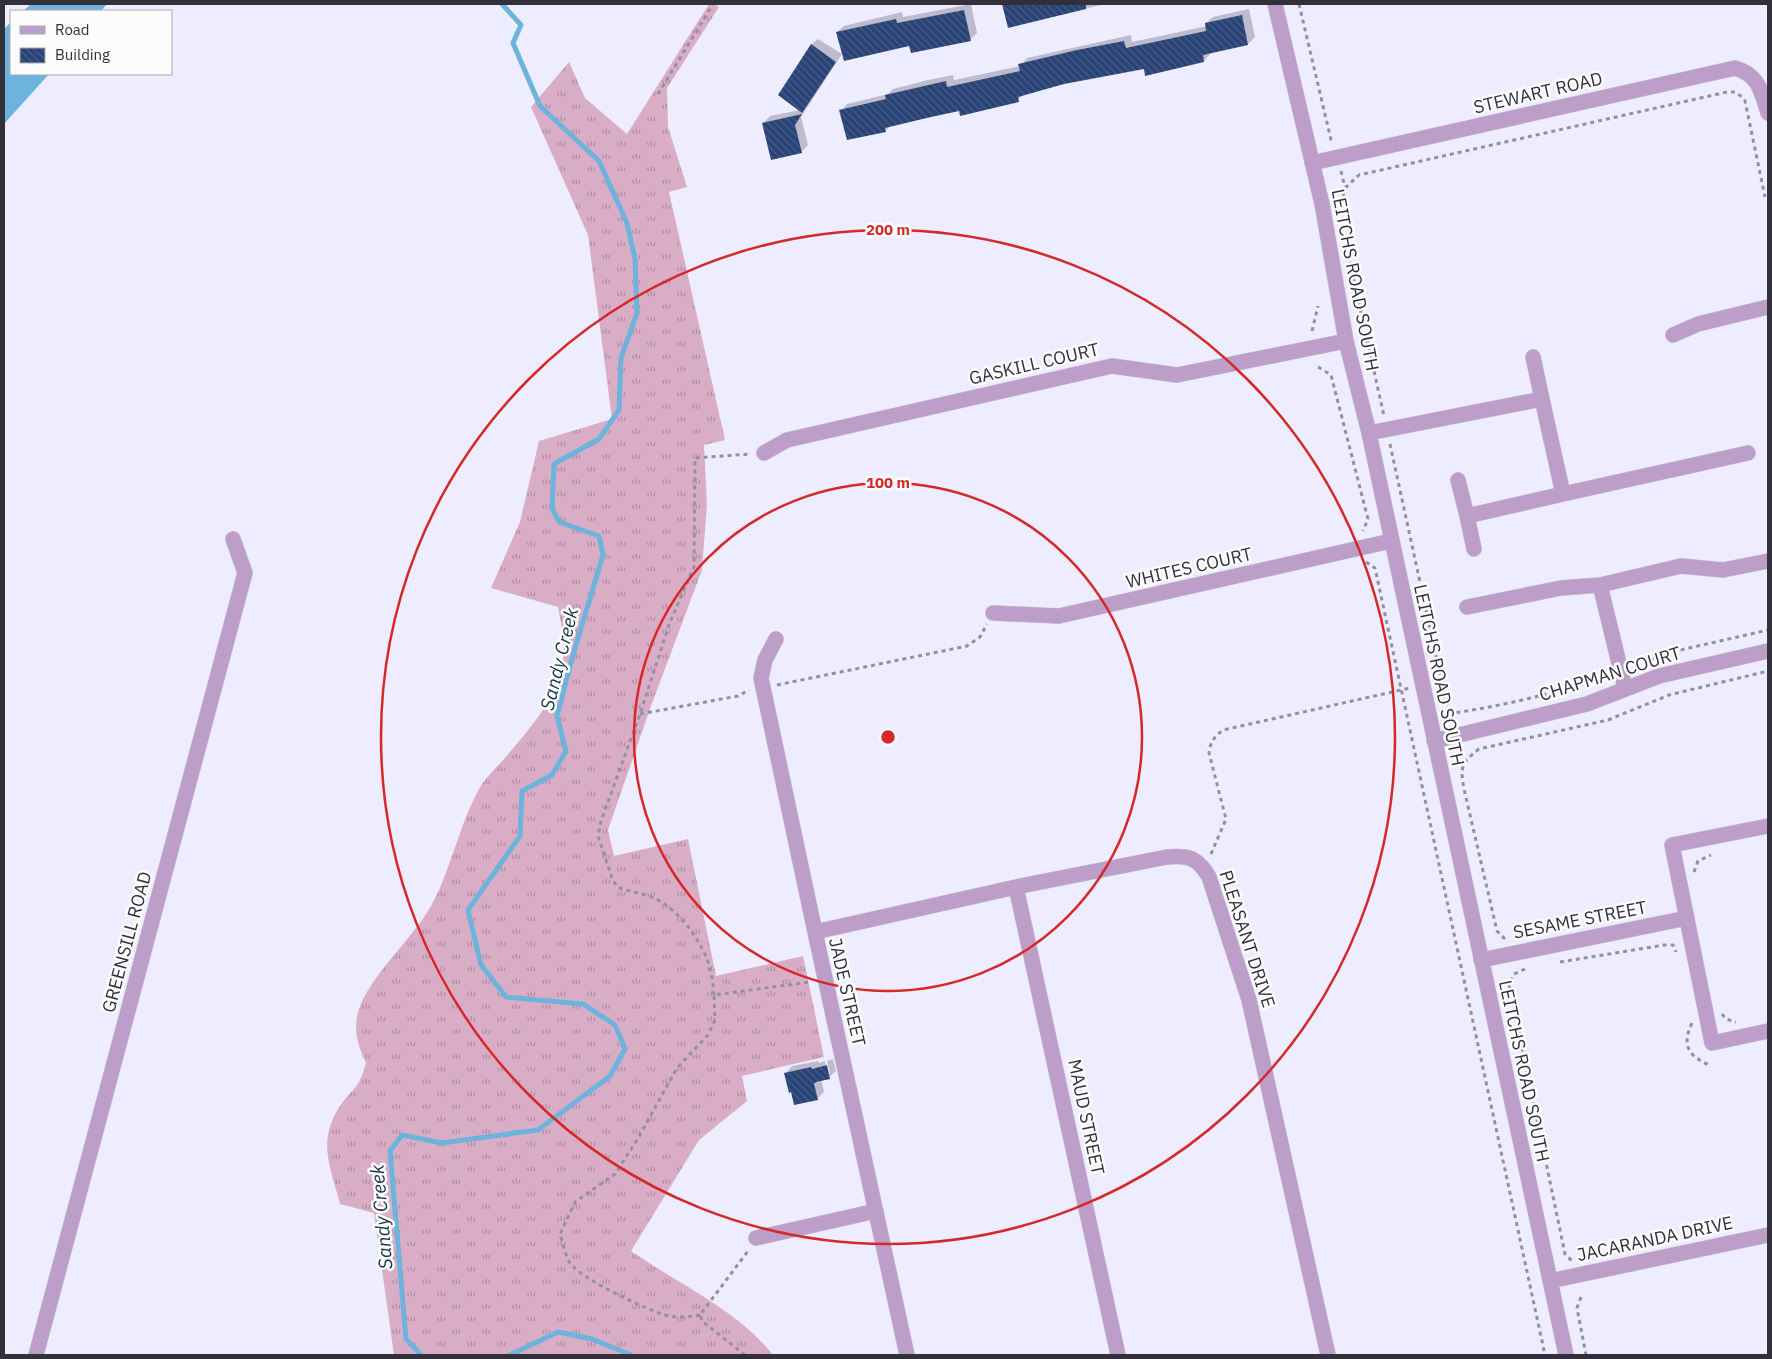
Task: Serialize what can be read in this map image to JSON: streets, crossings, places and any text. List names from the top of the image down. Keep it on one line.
{"streets":{"street":["STEWART ROAD","LEITCHS ROAD SOUTH","GASKILL COURT","WHITES COURT","CHAPMAN COURT","SESAME STREET","PLEASANT DRIVE","GREENSILL ROAD","JADE STREET","MAUD STREET","JACARANDA DRIVE"]},"crossings":[["STEWART ROAD","LEITCHS ROAD SOUTH"],["LEITCHS ROAD SOUTH","GASKILL COURT"],["LEITCHS ROAD SOUTH","WHITES COURT"],["LEITCHS ROAD SOUTH","CHAPMAN COURT"],["LEITCHS ROAD SOUTH","SESAME STREET"],["LEITCHS ROAD SOUTH","JACARANDA DRIVE"],["PLEASANT DRIVE","JADE STREET"],["PLEASANT DRIVE","MAUD STREET"]],"water":["Sandy Creek"],"legend":["Road","Building"],"rings":["200 m","100 m"]}
